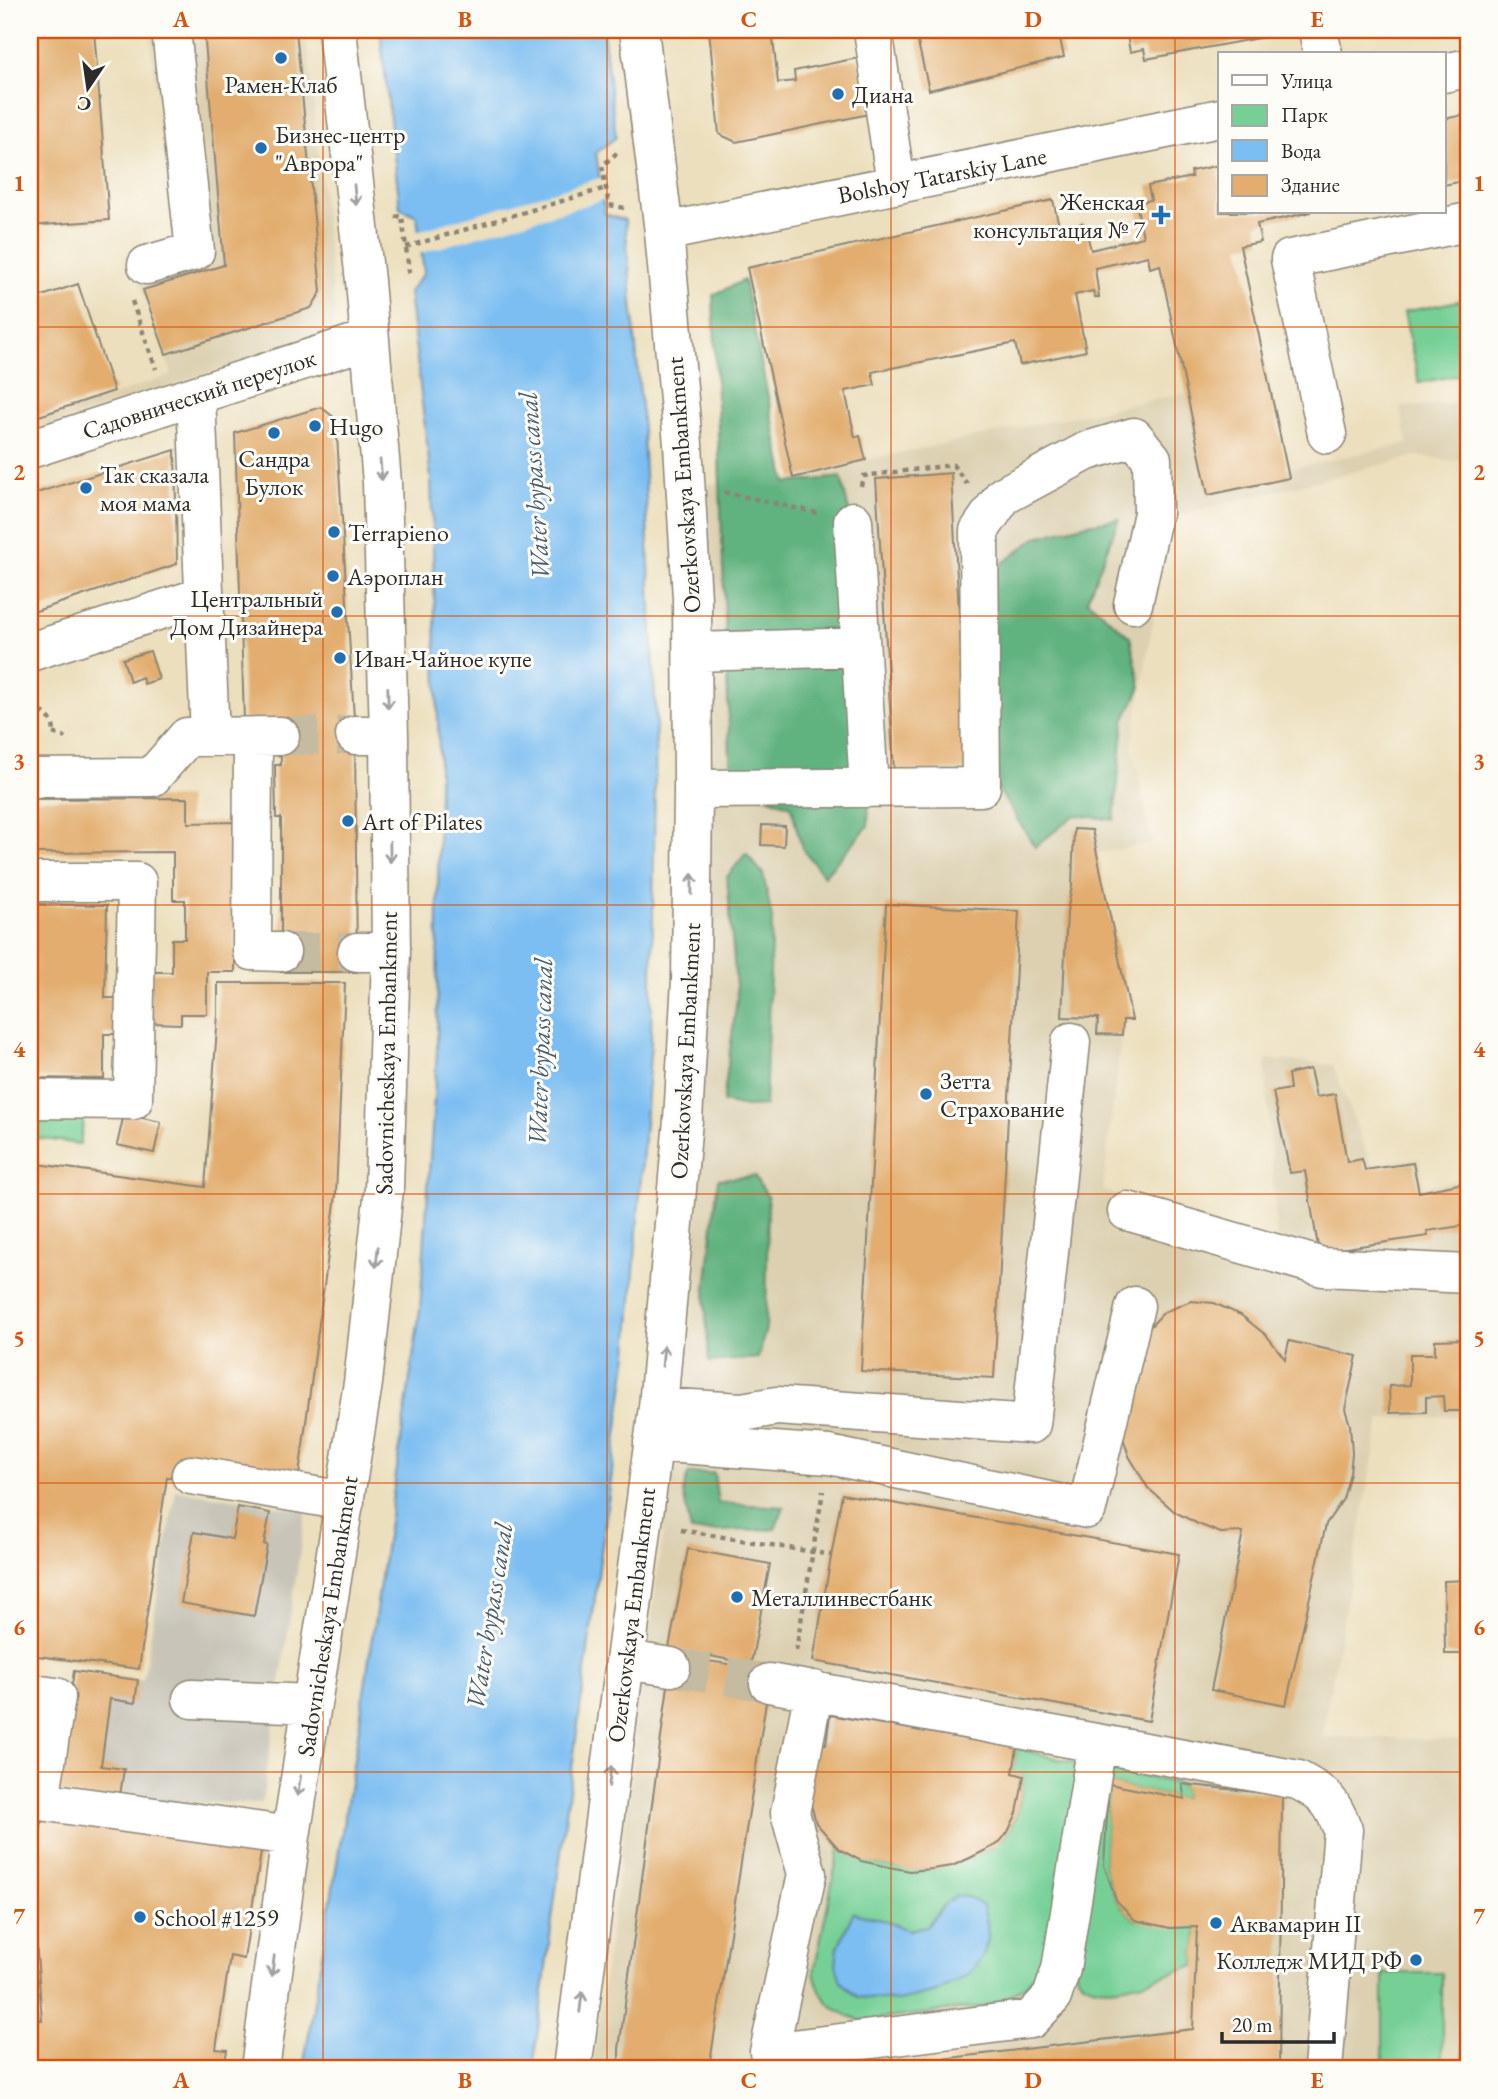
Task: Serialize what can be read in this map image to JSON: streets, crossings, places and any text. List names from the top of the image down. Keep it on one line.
{"streets":{"street":["Bolshoy Tatarskiy Lane","Садовнический переулок","Ozerkovskaya Embankment","Sadovnicheskaya Embankment"]},"crossings":[["Bolshoy Tatarskiy Lane","Ozerkovskaya Embankment"],["Садовнический переулок","Sadovnicheskaya Embankment"]],"one_way":["Ozerkovskaya Embankment","Sadovnicheskaya Embankment"],"water":["Water bypass canal"],"places":{"other":["Рамен-Клаб","Диана","Бизнес-центр \"Аврора\"","Hugo","Сандра Булок","Так сказала моя мама","Terrapieno","Аэроплан","Центральный Дом Дизайнера","Иван-Чайное купе","Art of Pilates","Зетта Страхование","Металлинвестбанк","School #1259","Аквамарин II","Колледж МИД РФ"],"health":["Женская консультация № 7"]},"legend":["Улица","Парк","Вода","Здание"],"scale_bar":"20 m","north":"bottom","grid":{"columns":["A","B","C","D","E"],"rows":["1","2","3","4","5","6","7"]}}
